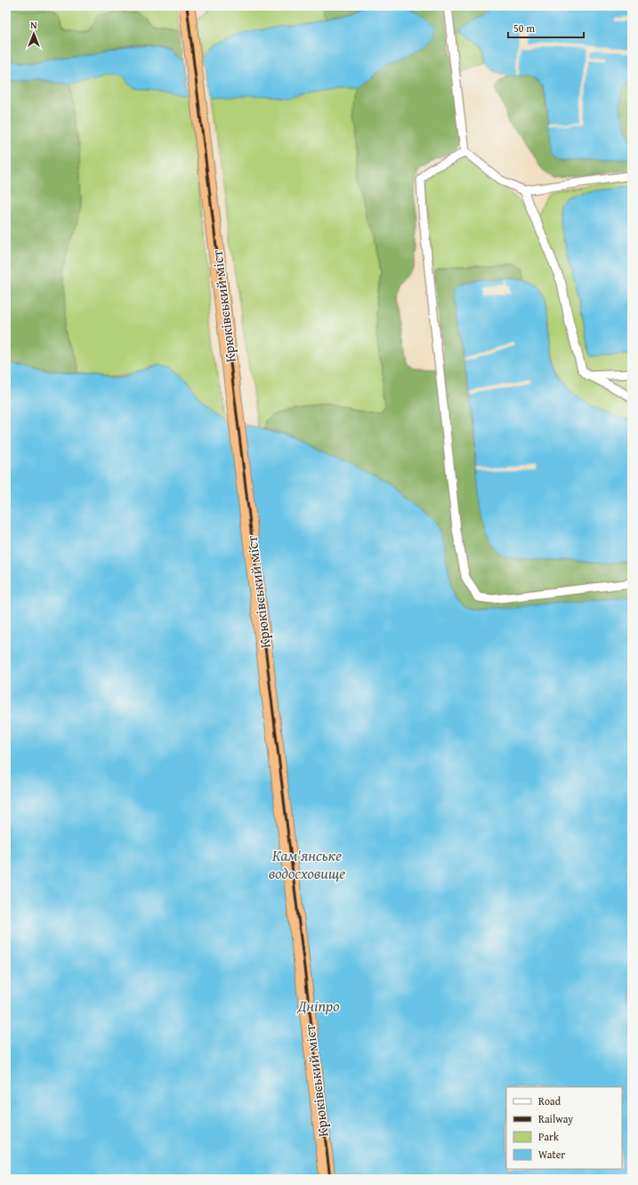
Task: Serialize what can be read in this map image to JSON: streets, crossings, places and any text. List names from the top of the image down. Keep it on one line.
{"streets":{"highway":["Крюківський міст"]},"water":["Кам'янське водосховище","Дніпро"],"legend":["Road","Railway","Park","Water"],"scale_bar":"50 m","north":"top"}
